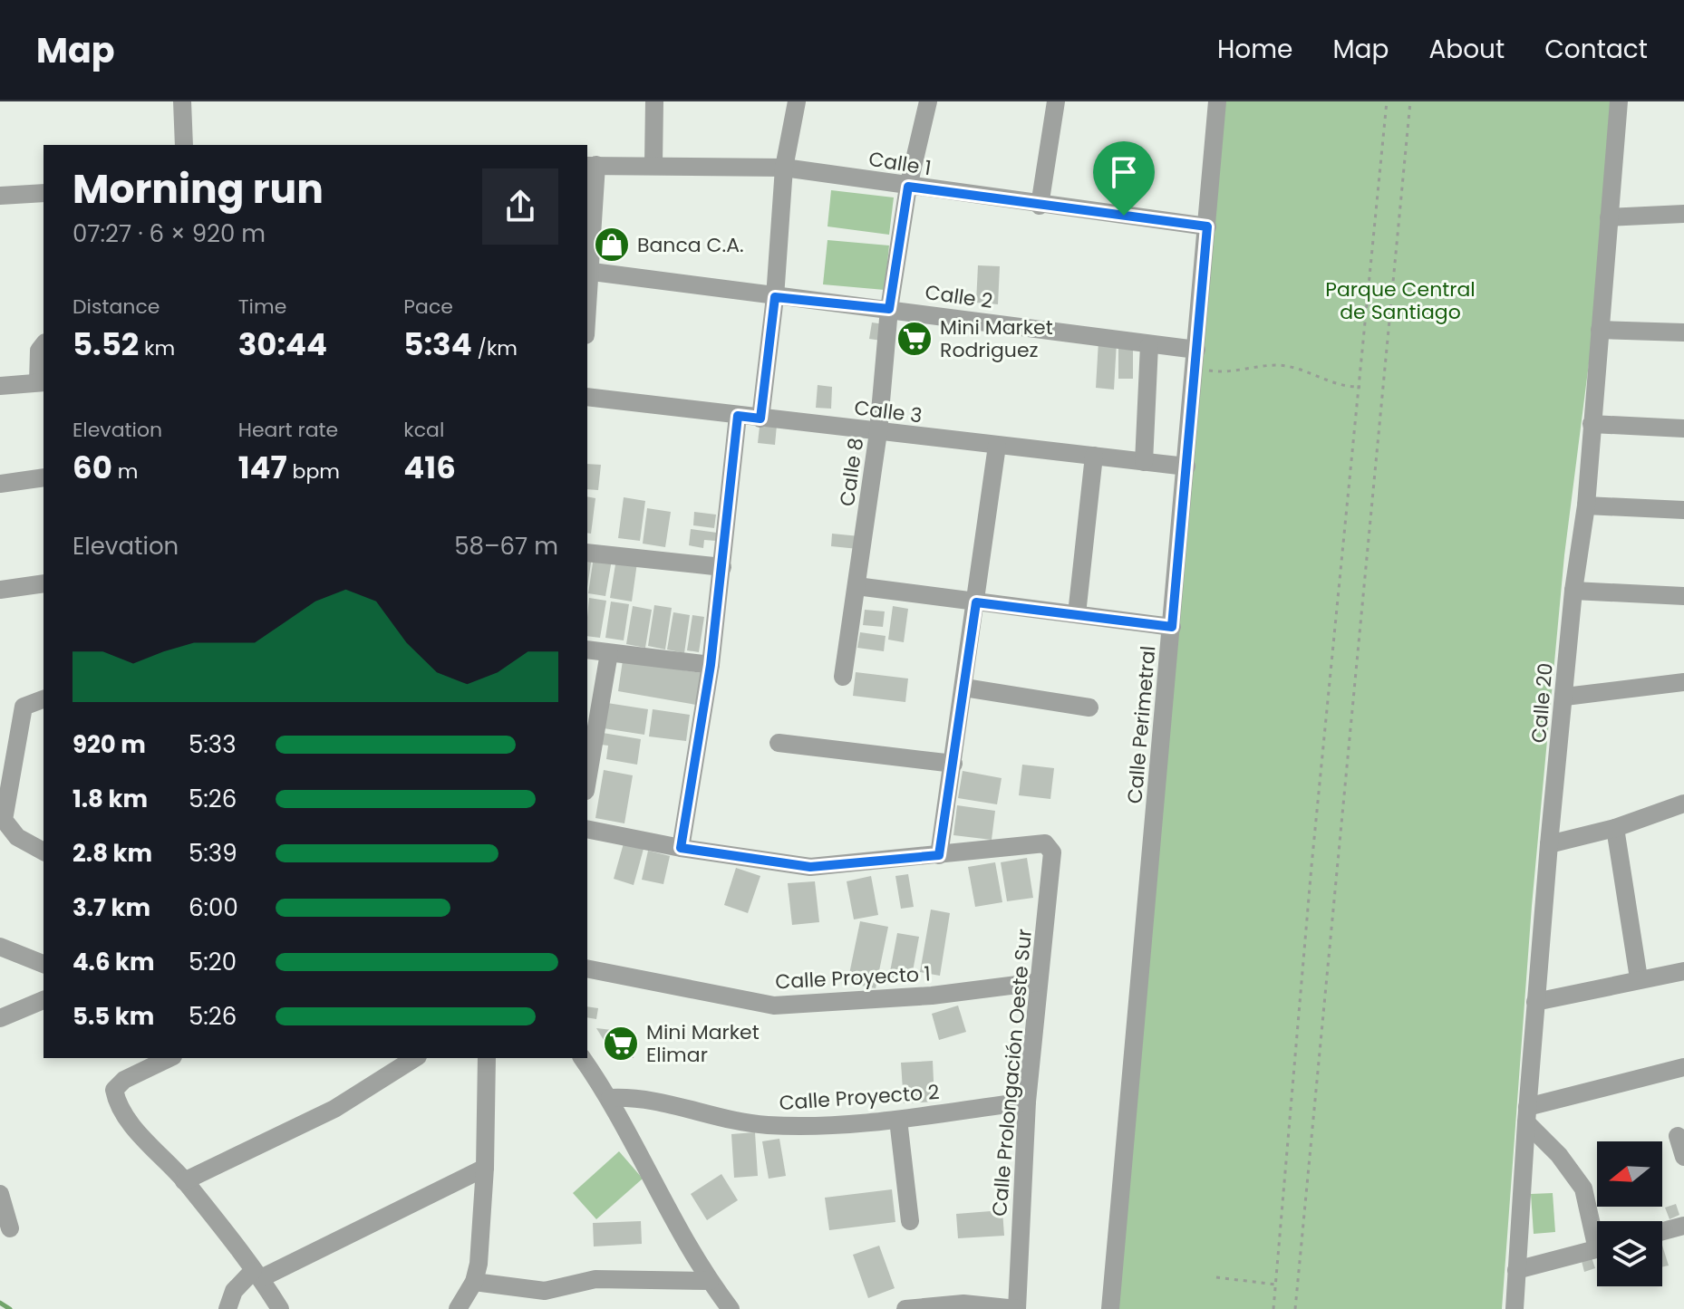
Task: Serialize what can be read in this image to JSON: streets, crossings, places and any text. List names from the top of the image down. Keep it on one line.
{"streets":{"street":["Calle 1","Calle 2","Calle 3","Calle 8","Calle 20","Calle Perimetral","Calle Proyecto 1","Calle Prolongación Oeste Sur","Calle Proyecto 2"]},"crossings":[["Calle 1","Calle 8"],["Calle 1","Calle Perimetral"],["Calle 2","Calle 8"],["Calle 2","Calle Perimetral"],["Calle 3","Calle 8"],["Calle 3","Calle Perimetral"],["Calle Proyecto 1","Calle Prolongación Oeste Sur"],["Calle Prolongación Oeste Sur","Calle Proyecto 2"]],"parks":["Parque Central de Santiago"],"places":{"shop":["Banca C.A."],"supermarket":["Mini Market Rodriguez","Mini Market Elimar"]},"north":"left","page":{"header":"Map","nav":["Home","Map","About","Contact"],"heading":["Morning run","07:27 · 6 × 920 m"],"stats":[["Distance","5.52 km"],["Time","30:44"],["Pace","5:34 /km"],["Elevation","60 m"],["Heart rate","147 bpm"],["kcal","416"]],"chart":["Elevation","58–67 m"],"list":[{"name":"920 m","note":"5:33"},{"name":"1.8 km","note":"5:26"},{"name":"2.8 km","note":"5:39"},{"name":"3.7 km","note":"6:00"},{"name":"4.6 km","note":"5:20"},{"name":"5.5 km","note":"5:26"}]}}
